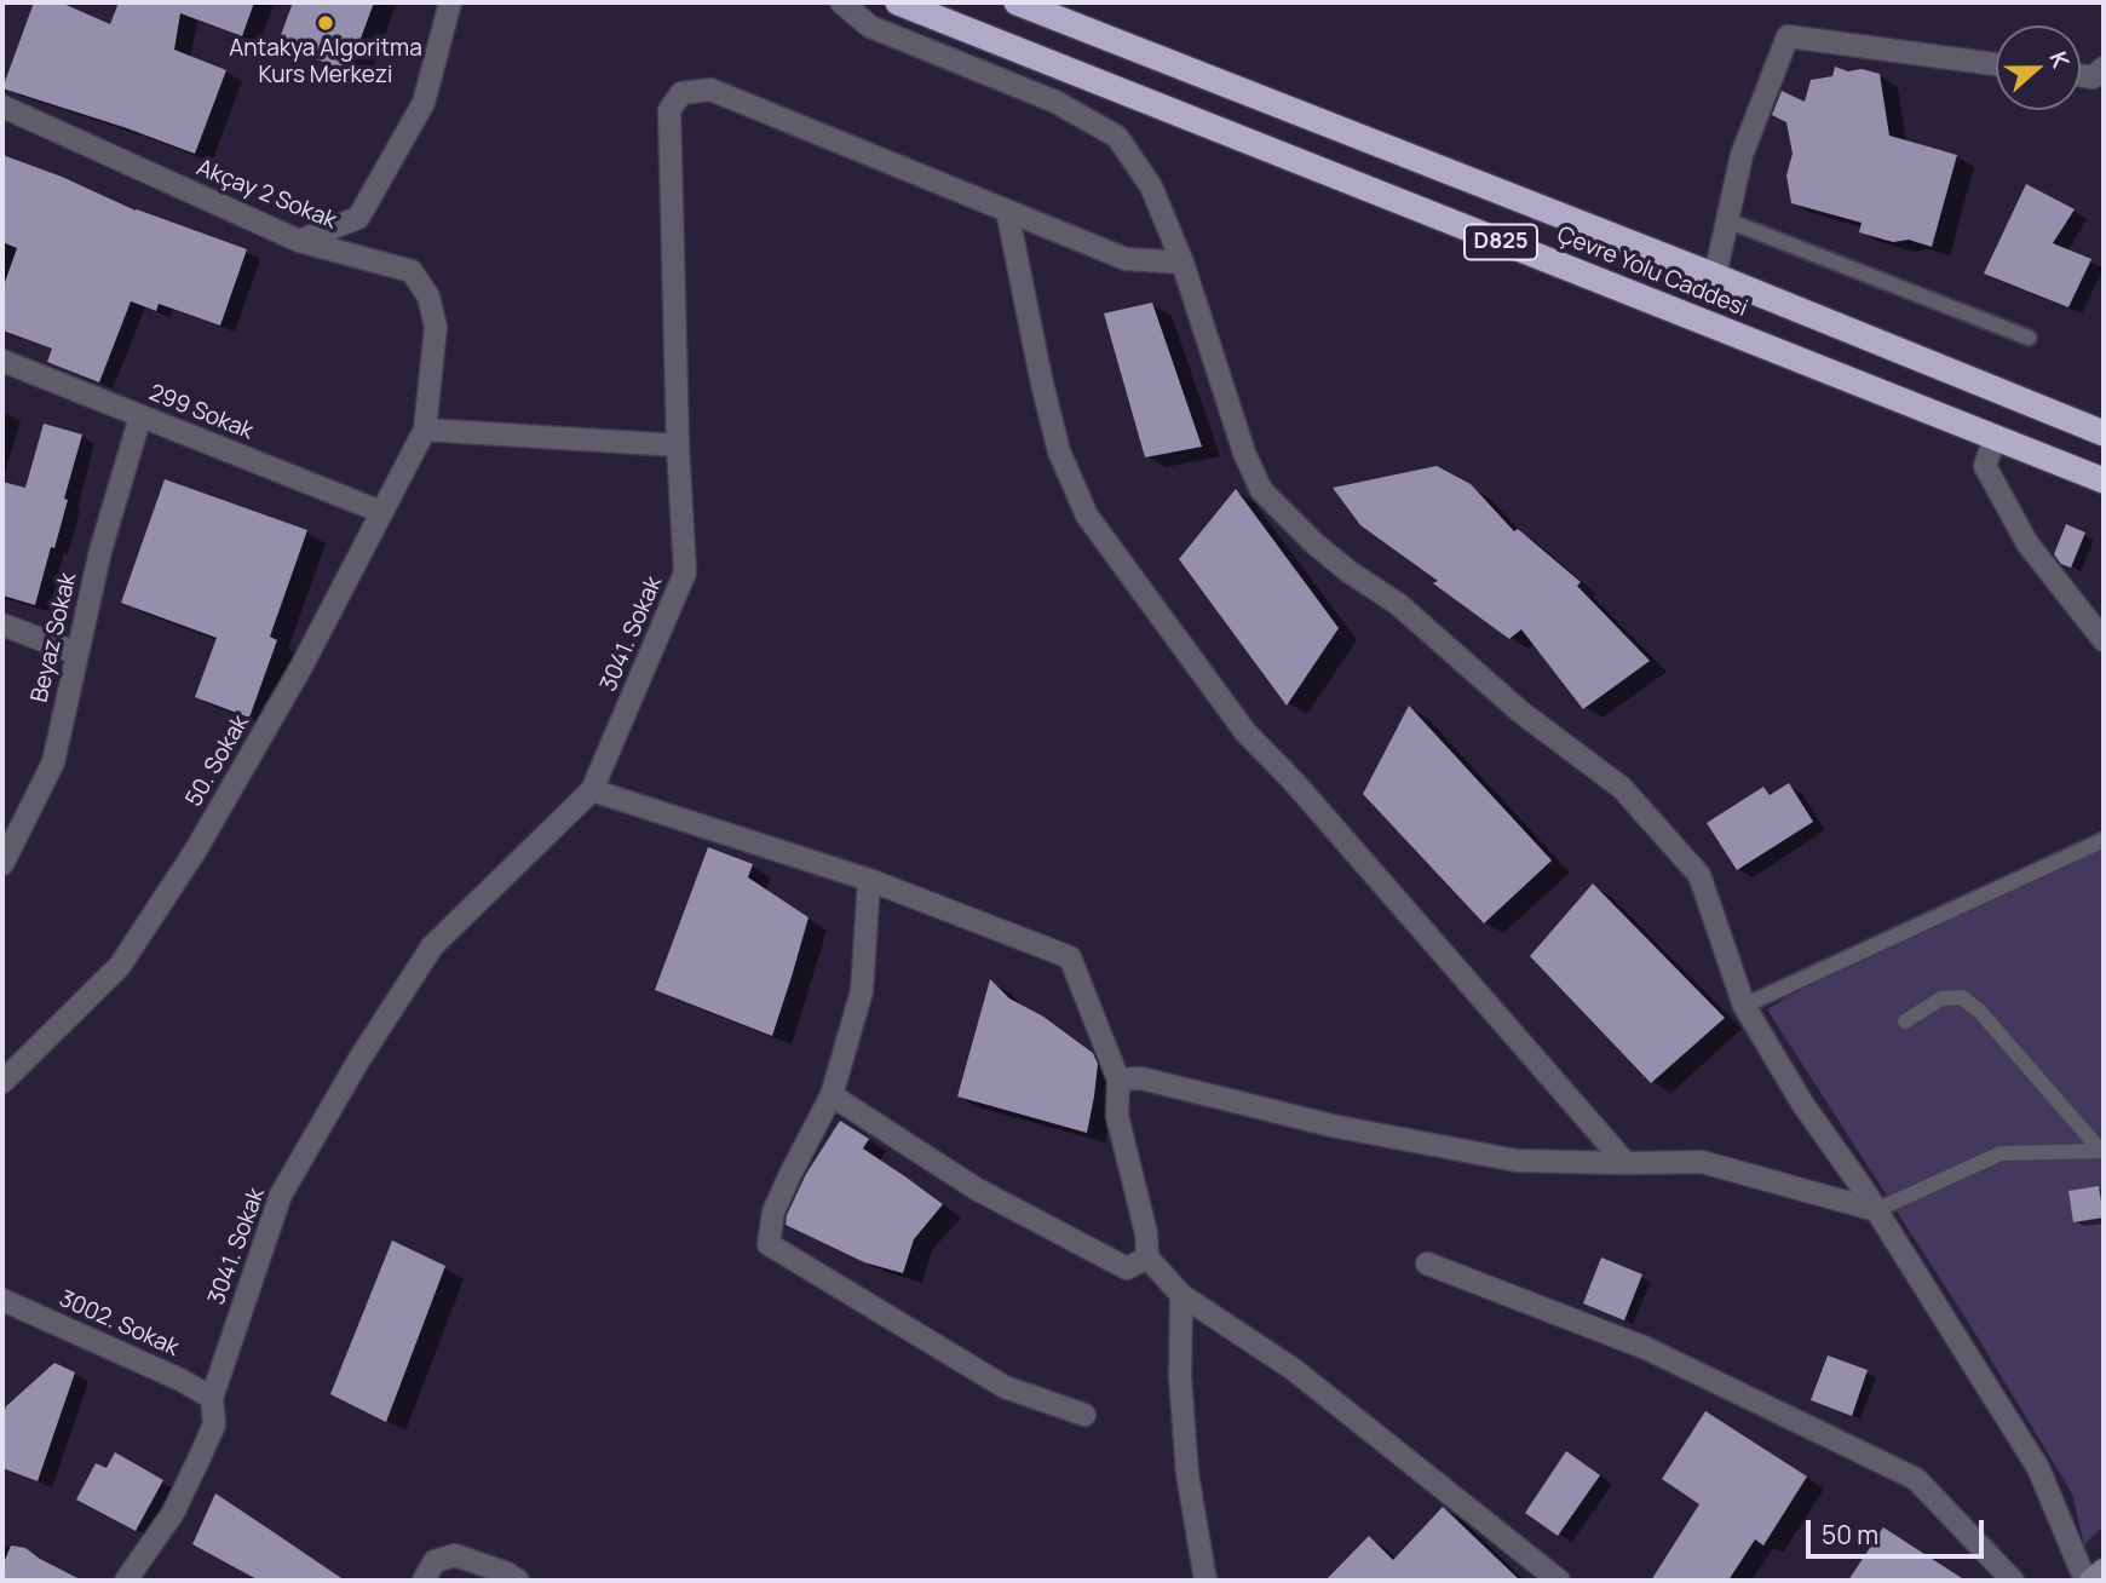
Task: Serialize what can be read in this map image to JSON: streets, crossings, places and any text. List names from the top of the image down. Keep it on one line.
{"streets":{"highway":["D825","Çevre Yolu Caddesi"],"street":["Akçay 2 Sokak","299 Sokak","3041. Sokak","Beyaz Sokak","50. Sokak","3002. Sokak"]},"crossings":[["Akçay 2 Sokak","50. Sokak"],["299 Sokak","Beyaz Sokak"],["299 Sokak","50. Sokak"],["3041. Sokak","3002. Sokak"]],"places":["Antakya Algoritma Kurs Merkezi"],"scale_bar":"50 m","north":"right"}
